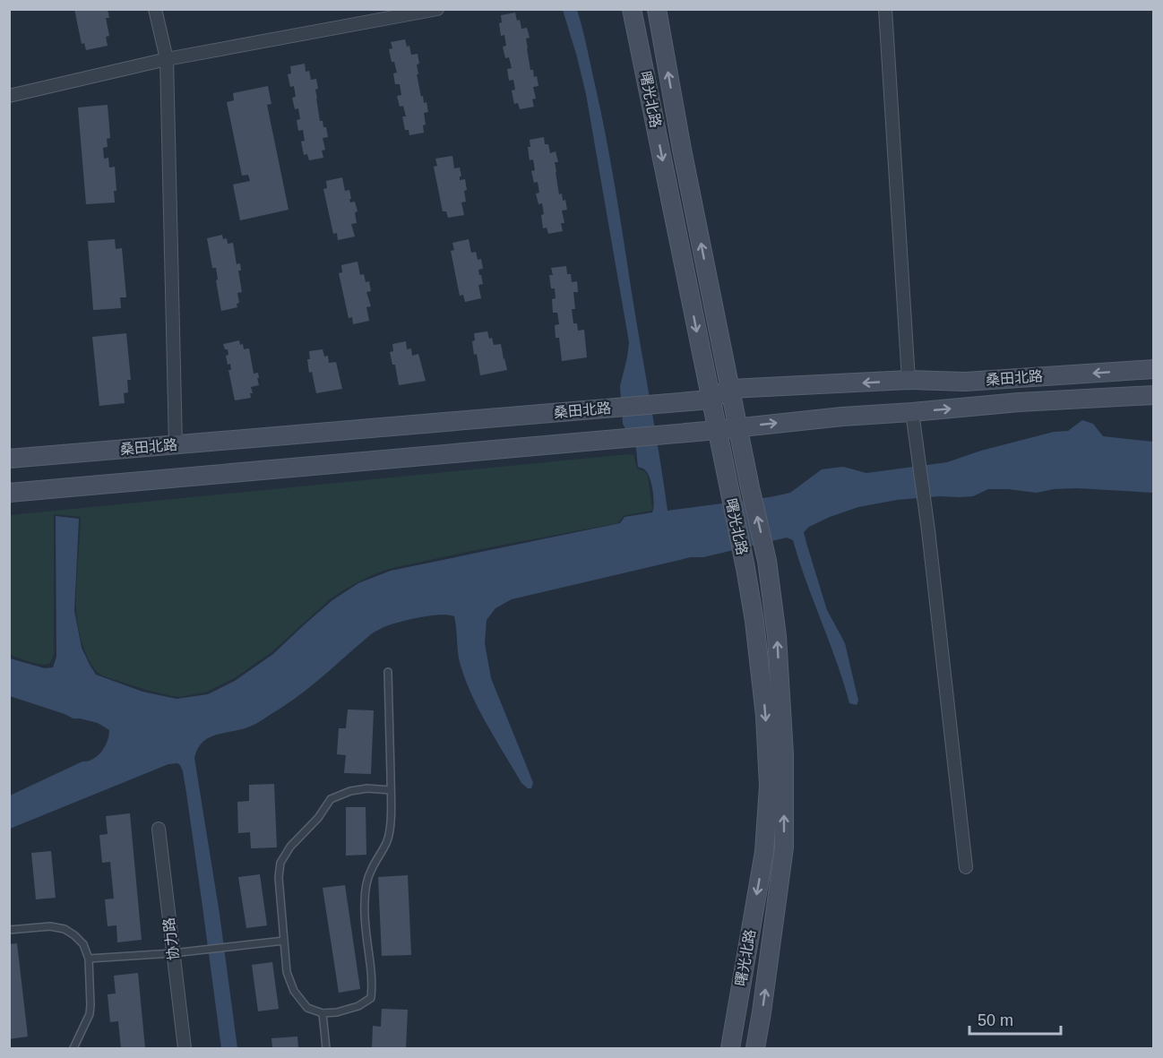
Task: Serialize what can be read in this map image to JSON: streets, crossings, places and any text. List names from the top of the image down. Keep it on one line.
{"streets":{"main road":["曙光北路","桑田北路"],"street":["协力路"]},"crossings":[["曙光北路","桑田北路"]],"scale_bar":"50 m"}
